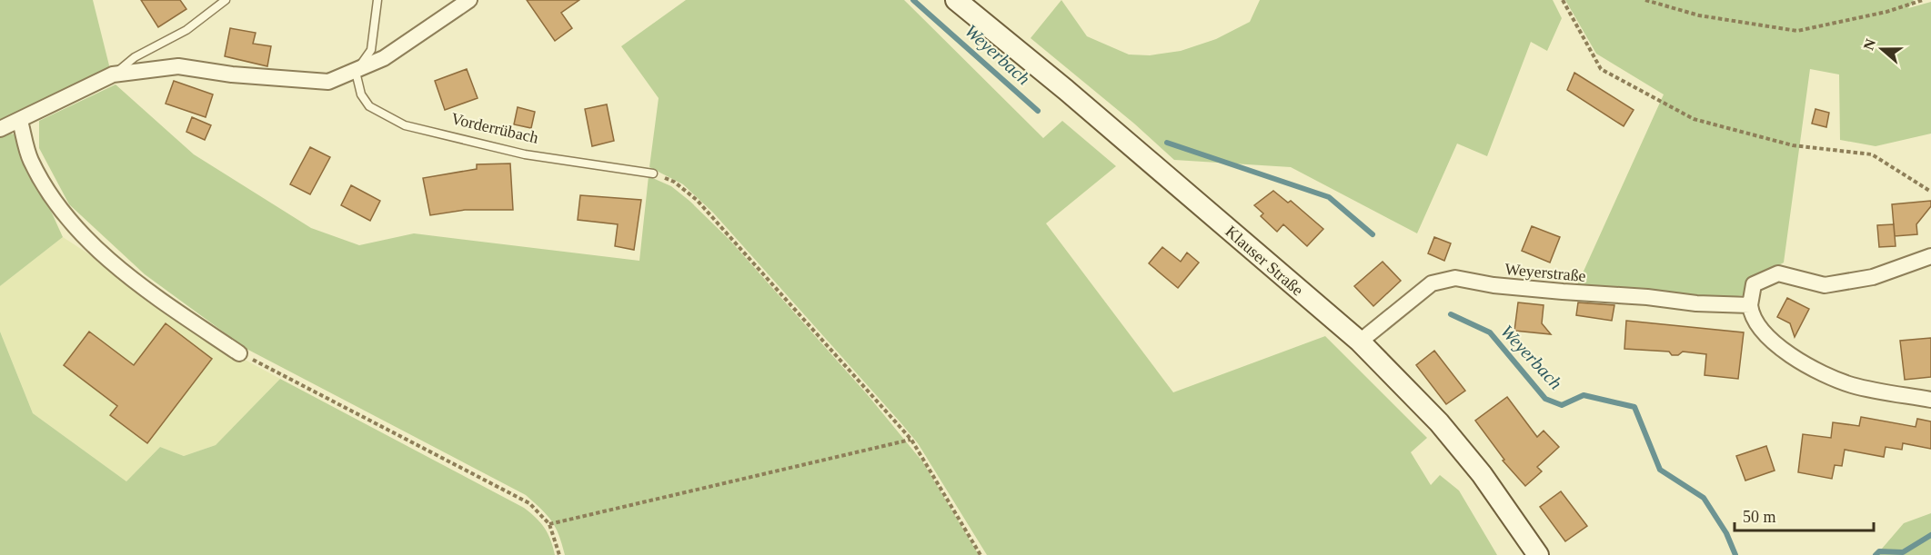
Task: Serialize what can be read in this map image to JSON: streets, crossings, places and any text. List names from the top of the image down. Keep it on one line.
{"streets":{"main road":["Klauser Straße"],"street":["Weyerstraße"],"lane":["Vorderrübach"]},"crossings":[["Klauser Straße","Weyerstraße"]],"water":["Weyerbach"],"scale_bar":"50 m","north":"left"}
